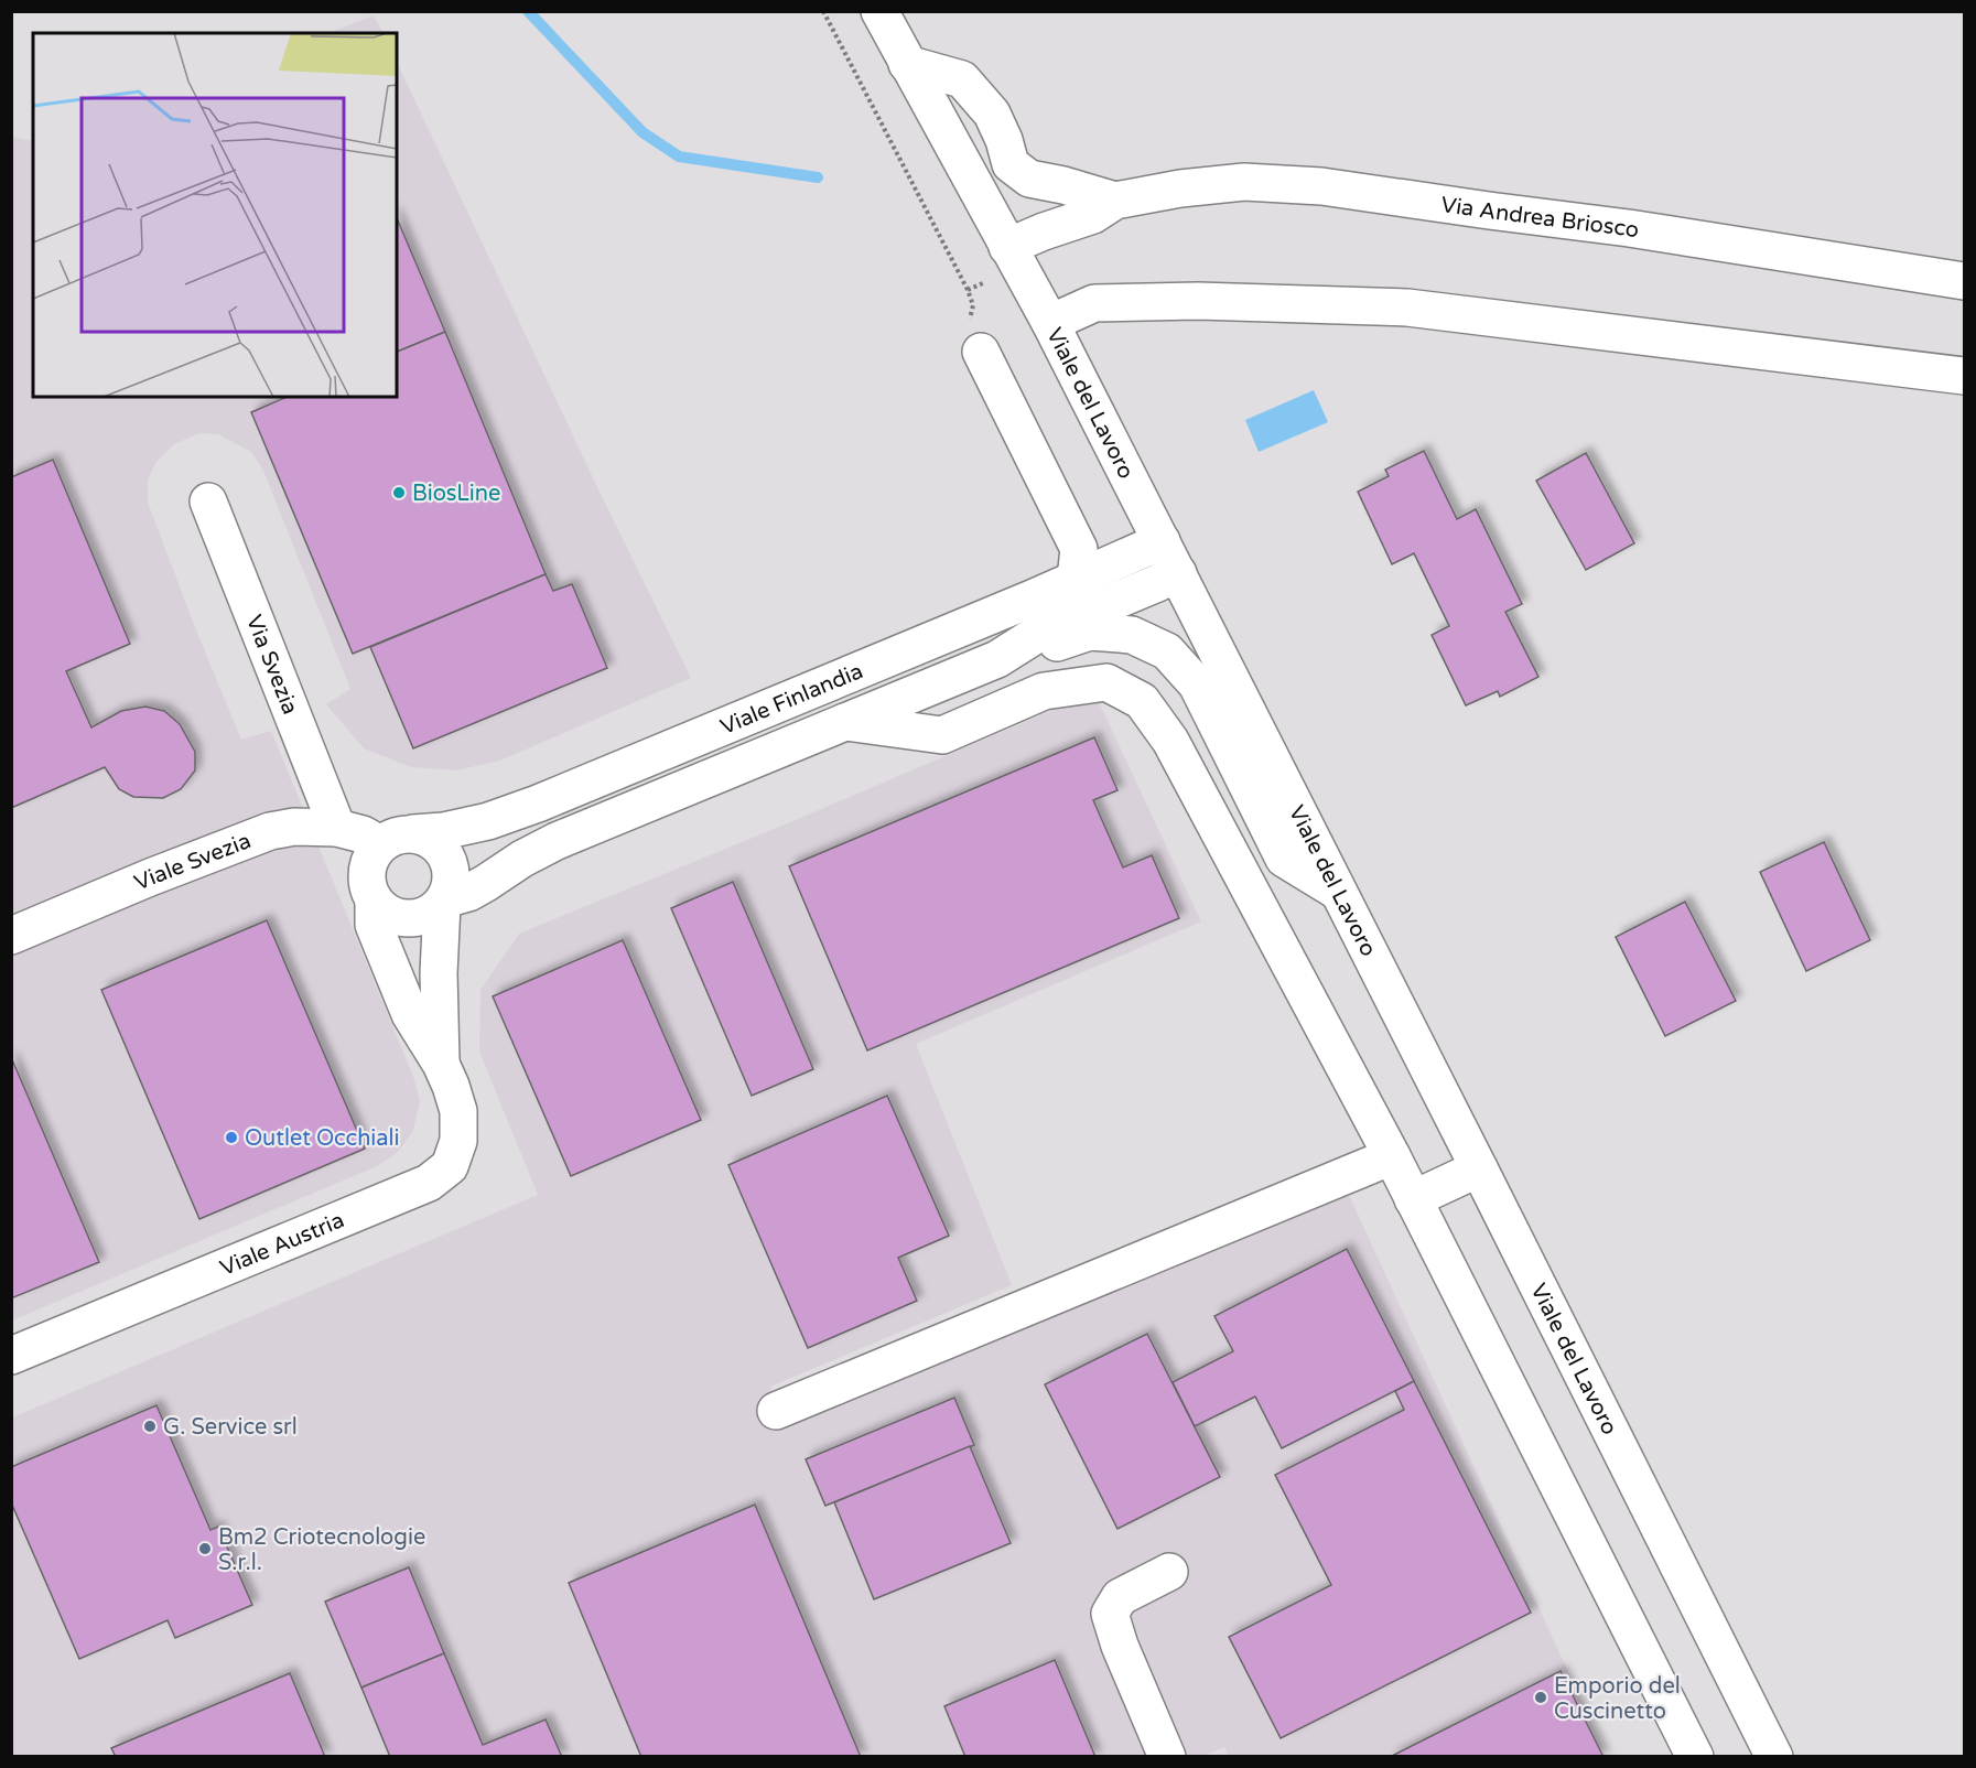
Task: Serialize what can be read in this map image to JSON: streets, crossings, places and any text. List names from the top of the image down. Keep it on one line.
{"streets":{"street":["Via Andrea Briosco","Viale del Lavoro","Via Svezia","Viale Finlandia","Viale Svezia","Viale Austria"]},"crossings":[["Via Andrea Briosco","Viale del Lavoro"],["Viale del Lavoro","Viale Finlandia"],["Via Svezia","Viale Svezia"],["Viale Finlandia","Viale Svezia"],["Viale Finlandia","Viale Austria"],["Viale Svezia","Viale Austria"]],"places":["BiosLine","Outlet Occhiali","G. Service srl","Bm2 Criotecnologie S.r.l.","Emporio del Cuscinetto"]}
